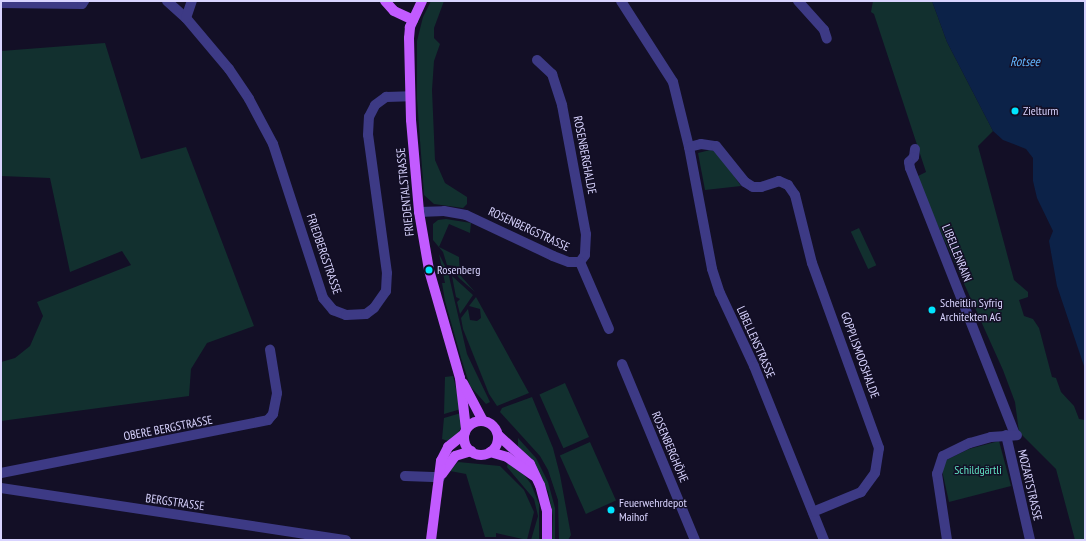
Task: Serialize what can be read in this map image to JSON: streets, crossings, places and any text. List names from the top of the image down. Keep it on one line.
{"streets":{"main road":["FRIEDENTALSTRASSE"],"street":["ROSENBERGHALDE","ROSENBERGSTRASSE","LIBELLENRAIN","FRIEDBERGSTRASSE","LIBELLENSTRASSE","GOPPLISMOOSHALDE","OBERE BERGSTRASSE","ROSENBERGHÖHE","MOZARTSTRASSE","BERGSTRASSE"]},"crossings":[["ROSENBERGHALDE","ROSENBERGSTRASSE"],["FRIEDENTALSTRASSE","ROSENBERGSTRASSE"],["FRIEDENTALSTRASSE","FRIEDBERGSTRASSE"],["LIBELLENRAIN","MOZARTSTRASSE"],["LIBELLENSTRASSE","GOPPLISMOOSHALDE"]],"water":["Rotsee"],"parks":["Schildgärtli"],"places":["Zielturm","Rosenberg","Scheitlin Syfrig Architekten AG","Feuerwehrdepot Maihof"]}
